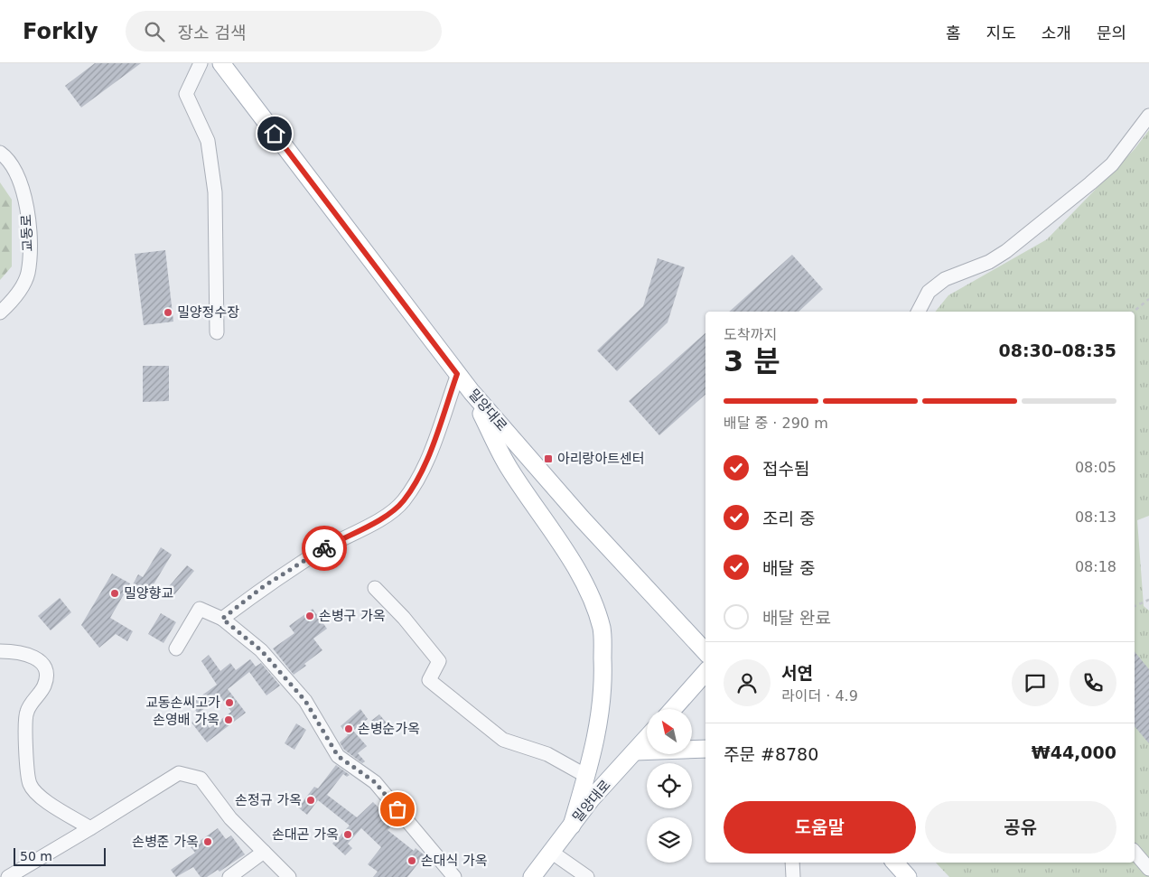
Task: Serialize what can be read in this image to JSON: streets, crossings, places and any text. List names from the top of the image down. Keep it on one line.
{"streets":{"main road":["밀양대로"],"street":["교동로"]},"places":{"other":["밀양정수장","밀양향교","손병구 가옥","교동손씨고가","손영배 가옥","손병순가옥","손정규 가옥","손대곤 가옥","손병준 가옥","손대식 가옥"],"transit":["아리랑아트센터"]},"scale_bar":"50 m","north":"top left","page":{"header":"Forkly","search":"장소 검색","nav":["홈","지도","소개","문의"],"heading":["3 분","도착까지","08:30–08:35"],"panel":["서연","라이더 · 4.9","주문 #8780","₩44,000"],"bar":"배달 중 · 290 m","list":[["접수됨","08:05"],["조리 중","08:13"],["배달 중","08:18"],"배달 완료"],"buttons":["도움말","공유"],"scale":"50 m"}}
